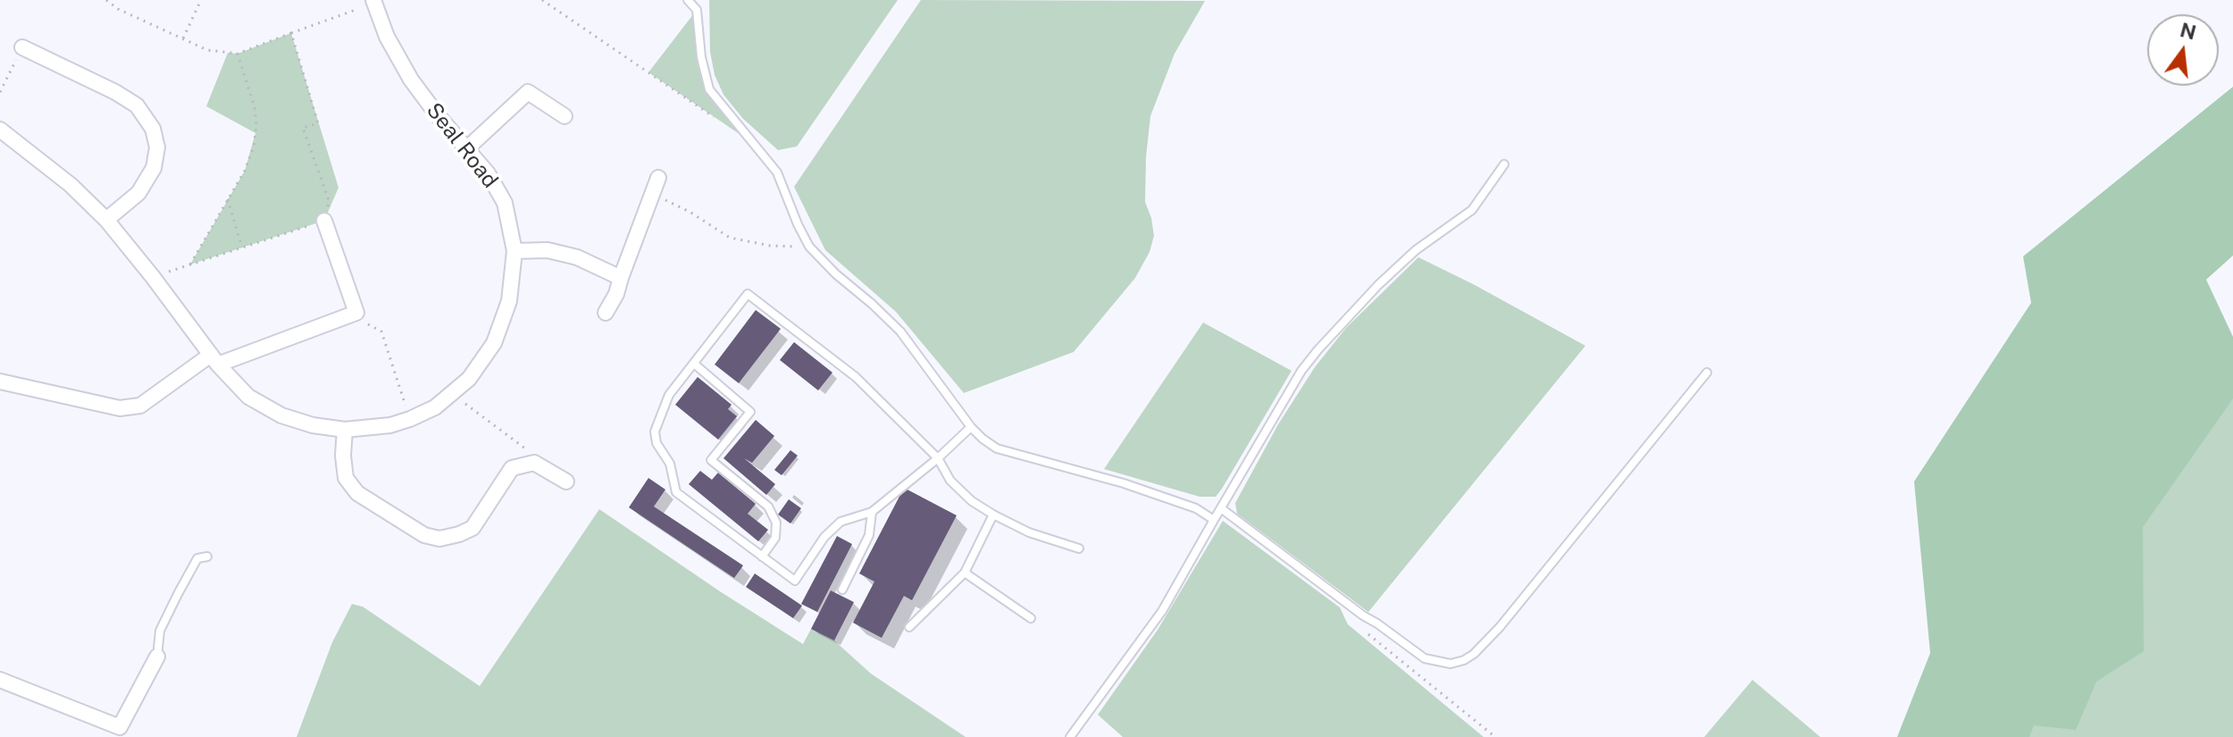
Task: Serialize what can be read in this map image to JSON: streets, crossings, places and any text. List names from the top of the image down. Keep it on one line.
{"streets":{"street":["Seal Road"]},"north":"top"}
